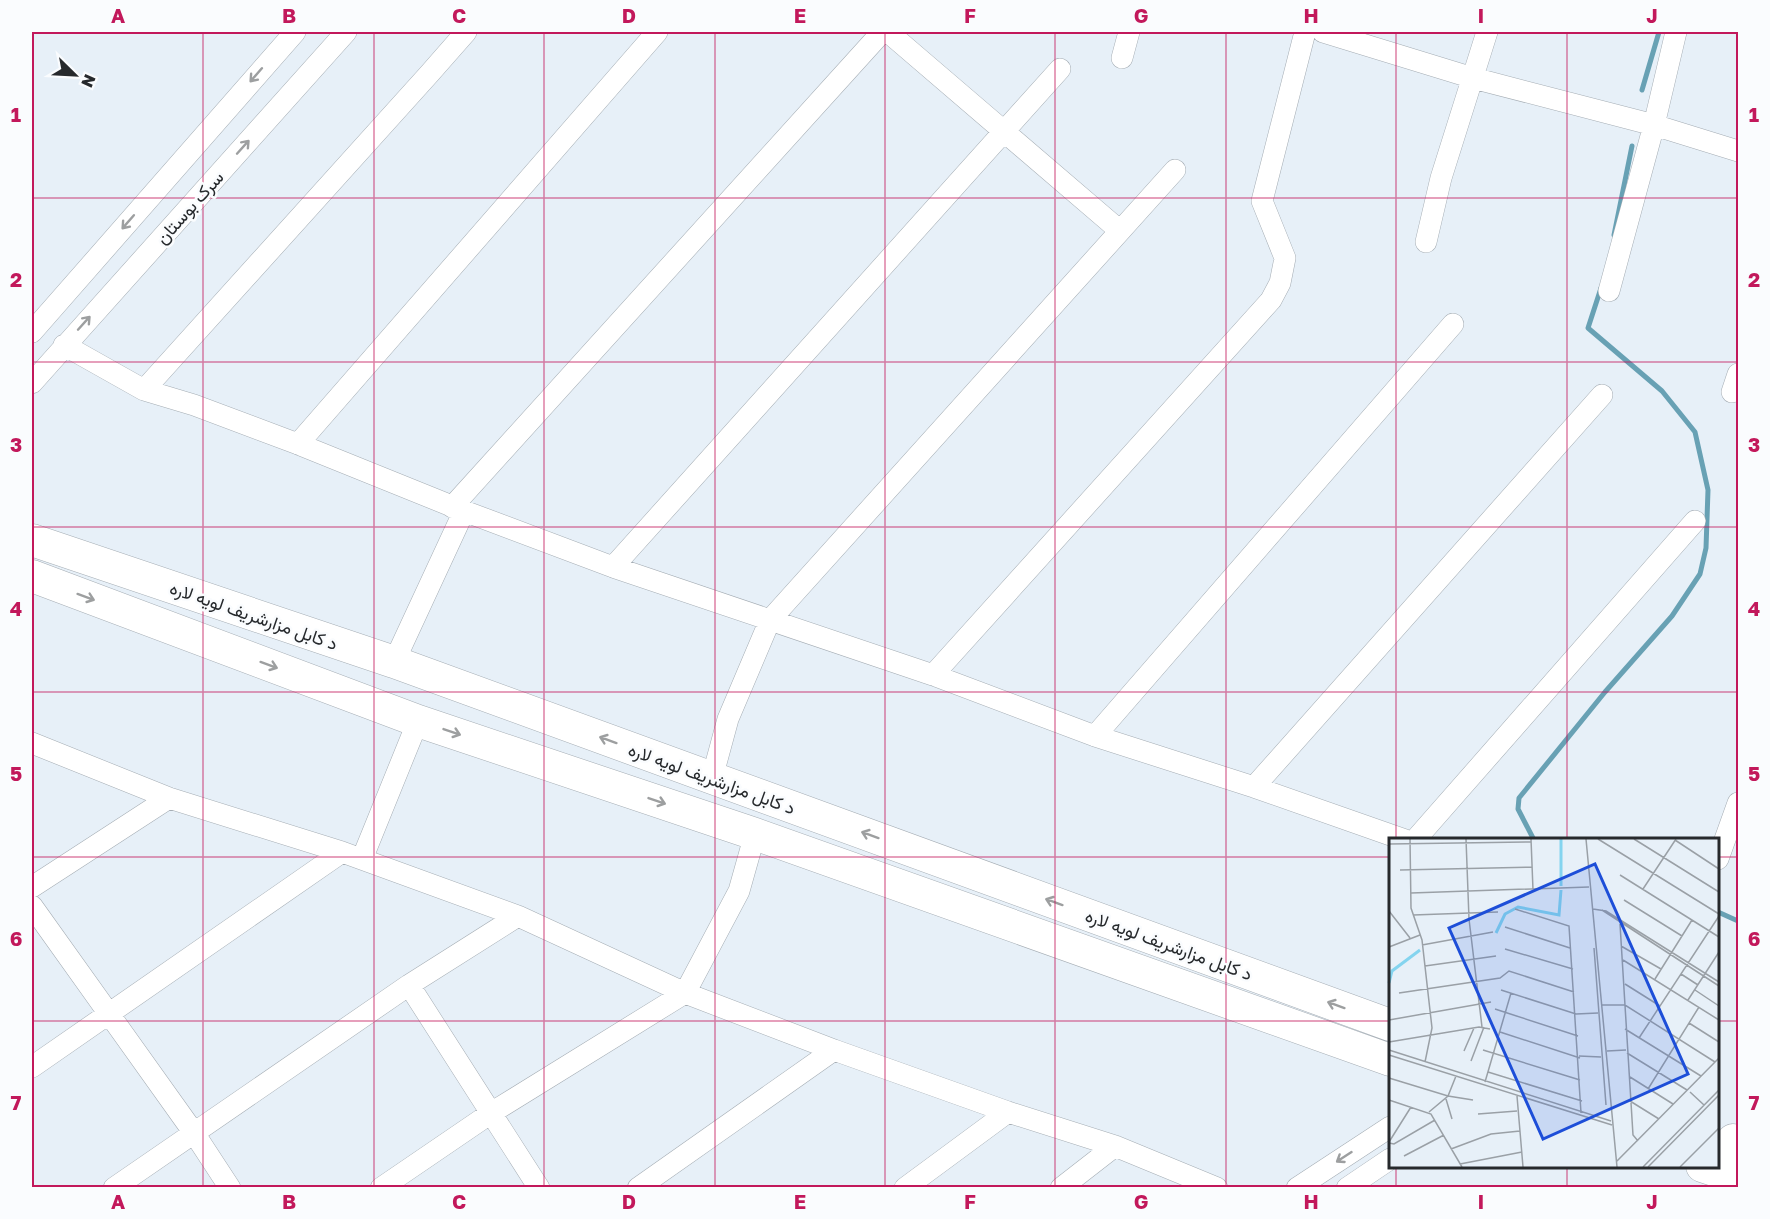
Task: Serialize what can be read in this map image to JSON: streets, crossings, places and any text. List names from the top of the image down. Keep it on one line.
{"streets":{"highway":["د کابل مزارشریف لویه لاره"],"street":["سرک بوستان"]},"north":"bottom right","grid":{"columns":["A","B","C","D","E","F","G","H","I","J"],"rows":["1","2","3","4","5","6","7"]}}
